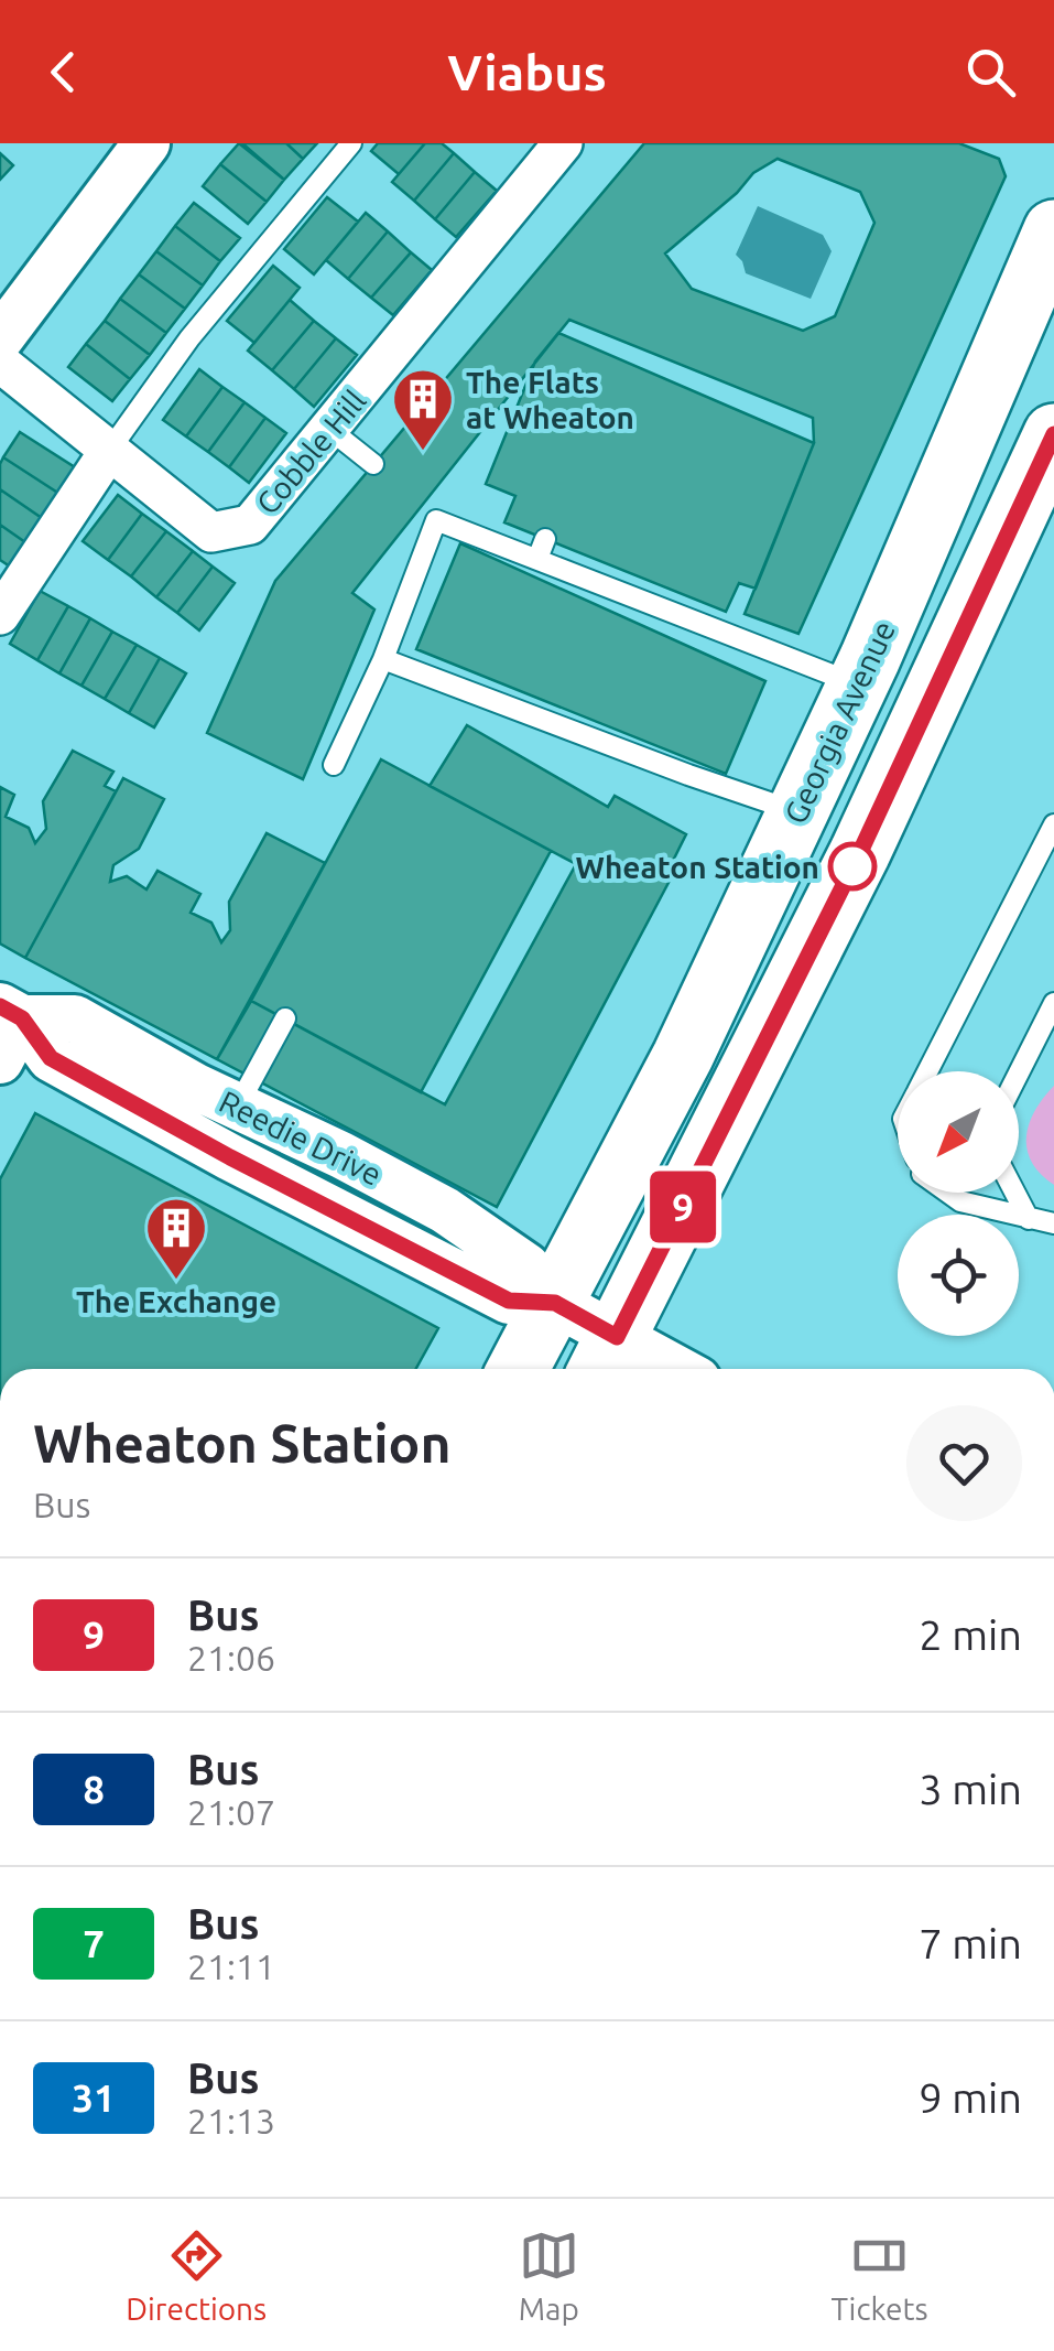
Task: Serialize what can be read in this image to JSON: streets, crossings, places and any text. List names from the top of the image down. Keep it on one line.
{"streets":{"main road":["Georgia Avenue"],"street":["Cobble Hill","Reedie Drive"]},"crossings":[["Georgia Avenue","Reedie Drive"]],"places":{"building":["The Flats at Wheaton","The Exchange"],"other":["Wheaton Station"]},"lines":["bus line 9"],"north":"bottom left","page":{"header":"Viabus","on_map":"9","heading":["Wheaton Station","Bus"],"list":[{"mark":"9","name":"Bus","note":"21:06","value":"2 min"},{"mark":"8","name":"Bus","note":"21:07","value":"3 min"},{"mark":"7","name":"Bus","note":"21:11","value":"7 min"},{"mark":"31","name":"Bus","note":"21:13","value":"9 min"}],"tabs":["Directions","Map","Tickets"]}}
